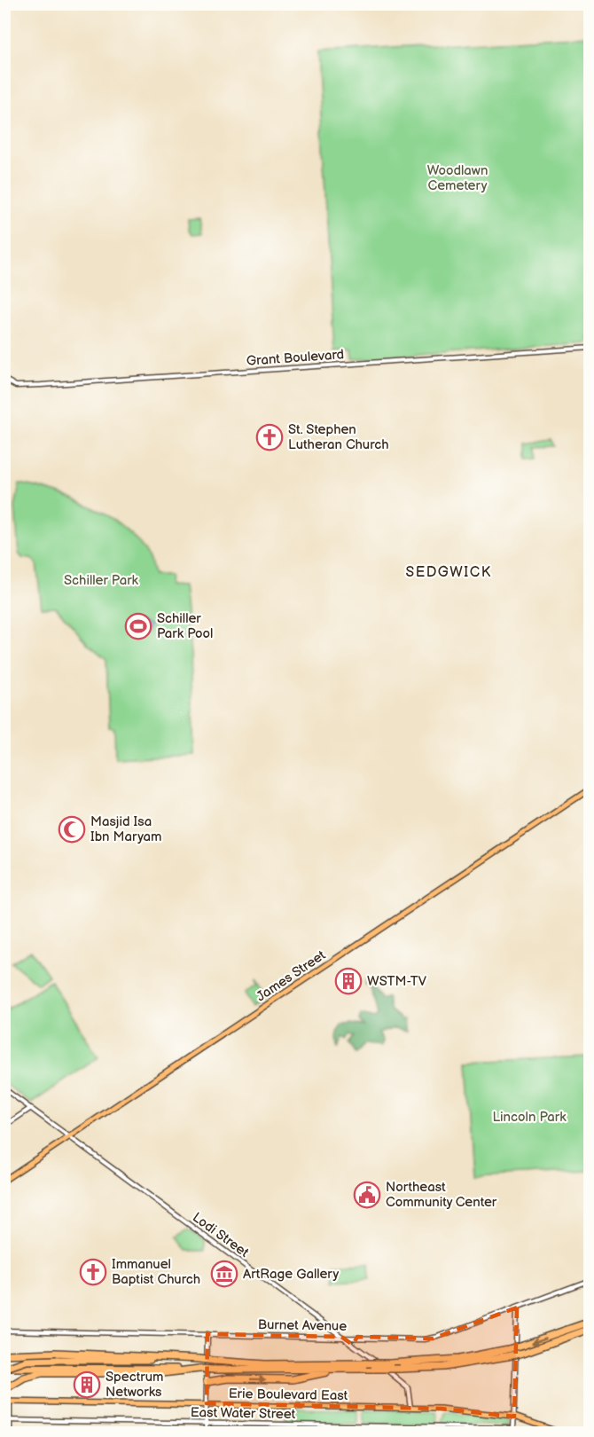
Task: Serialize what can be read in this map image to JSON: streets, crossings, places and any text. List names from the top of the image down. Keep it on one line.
{"streets":{"main road":["James Street","Erie Boulevard East"],"street":["Grant Boulevard","Lodi Street","Burnet Avenue","East Water Street"]},"crossings":[["James Street","Lodi Street"],["Lodi Street","Burnet Avenue"],["Lodi Street","Erie Boulevard East"]],"districts":["SEDGWICK"],"parks":["Woodlawn Cemetery","Schiller Park","Lincoln Park"],"places":{"church":["St. Stephen Lutheran Church","Immanuel Baptist Church"],"sports":["Schiller Park Pool"],"mosque":["Masjid Isa Ibn Maryam"],"building":["WSTM-TV","Spectrum Networks"],"public building":["Northeast Community Center"],"museum":["ArtRage Gallery"]}}
